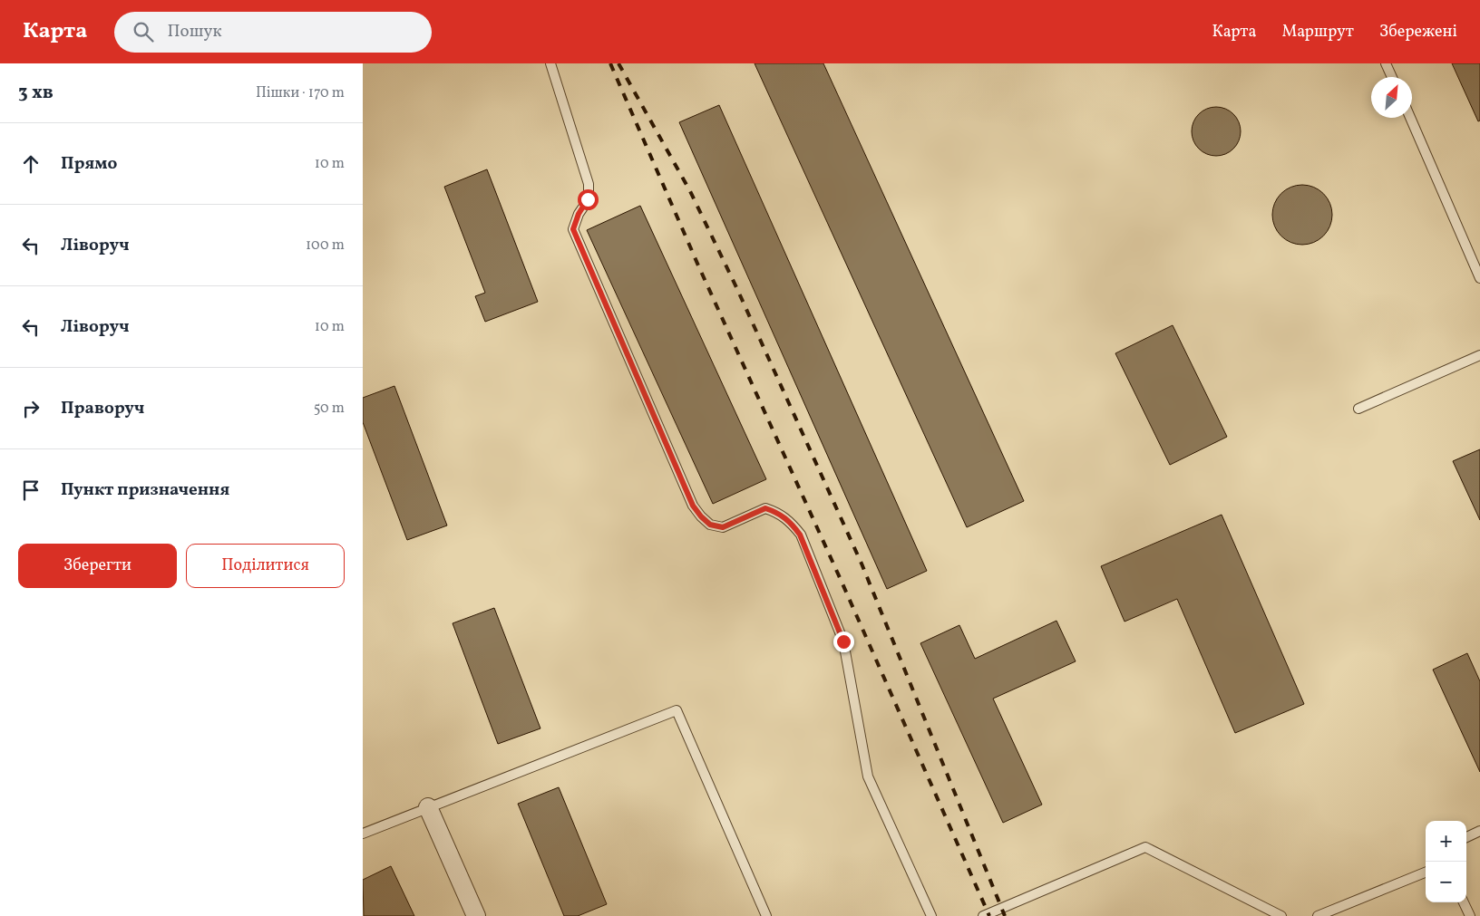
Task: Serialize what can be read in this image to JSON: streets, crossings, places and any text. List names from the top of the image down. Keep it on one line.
{"north":"top right","page":{"header":"Карта","search":"Пошук","nav":["Карта","Маршрут","Збережені"],"heading":["3 хв","Пішки · 170 m"],"list":[["Прямо","10 m"],["Ліворуч","100 m"],["Ліворуч","10 m"],["Праворуч","50 m"],"Пункт призначення"],"buttons":["Зберегти","Поділитися"],"map_buttons":["+","−"]}}
